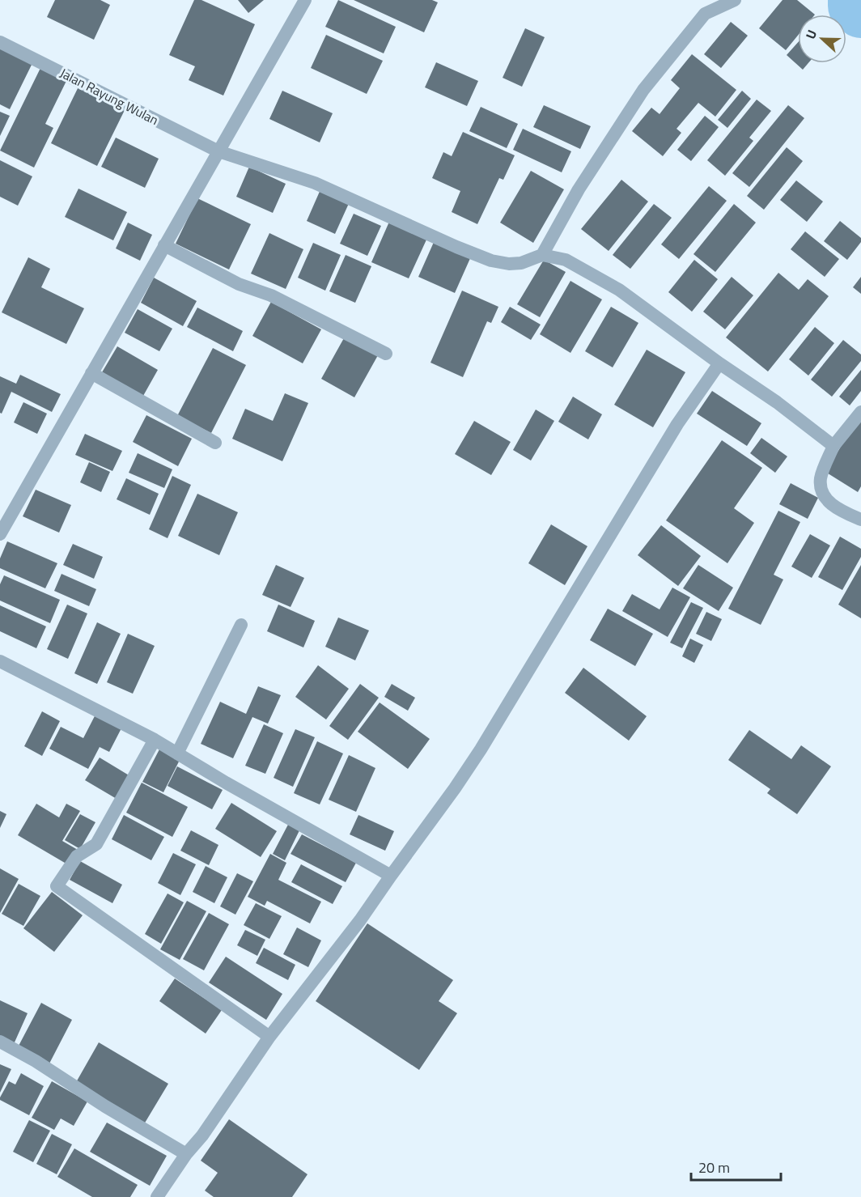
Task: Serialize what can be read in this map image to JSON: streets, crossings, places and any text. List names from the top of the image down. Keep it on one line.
{"streets":{"street":["Jalan Rayung Wulan"]},"scale_bar":"20 m","north":"left"}
